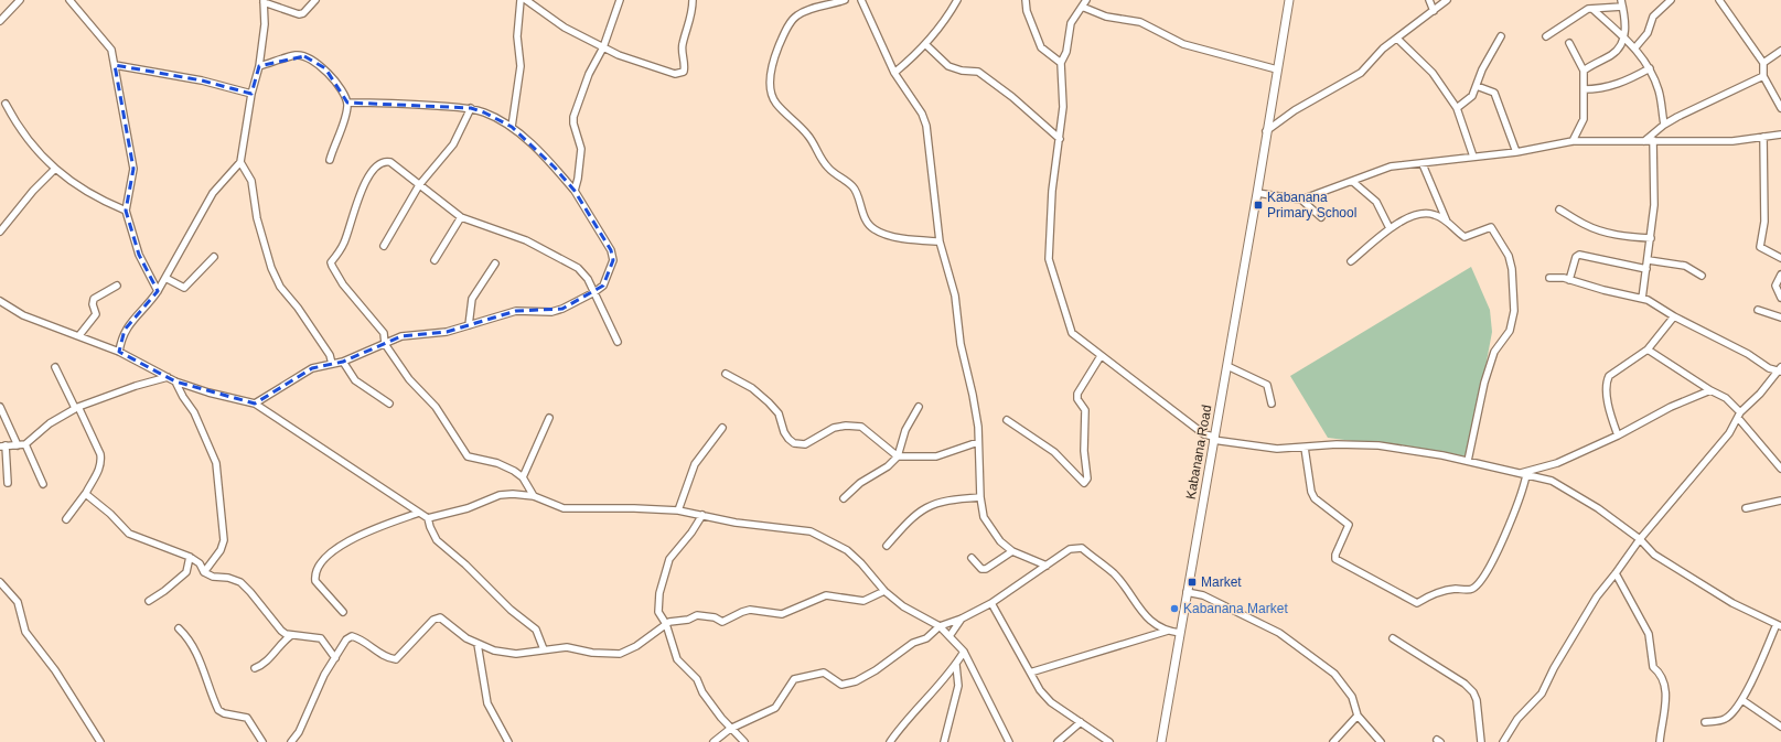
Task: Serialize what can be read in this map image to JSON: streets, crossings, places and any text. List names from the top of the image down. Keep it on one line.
{"streets":{"street":["Kabanana Road"]},"places":{"transit":["Kabanana Primary School","Market"],"other":["Kabanana Market"]}}
